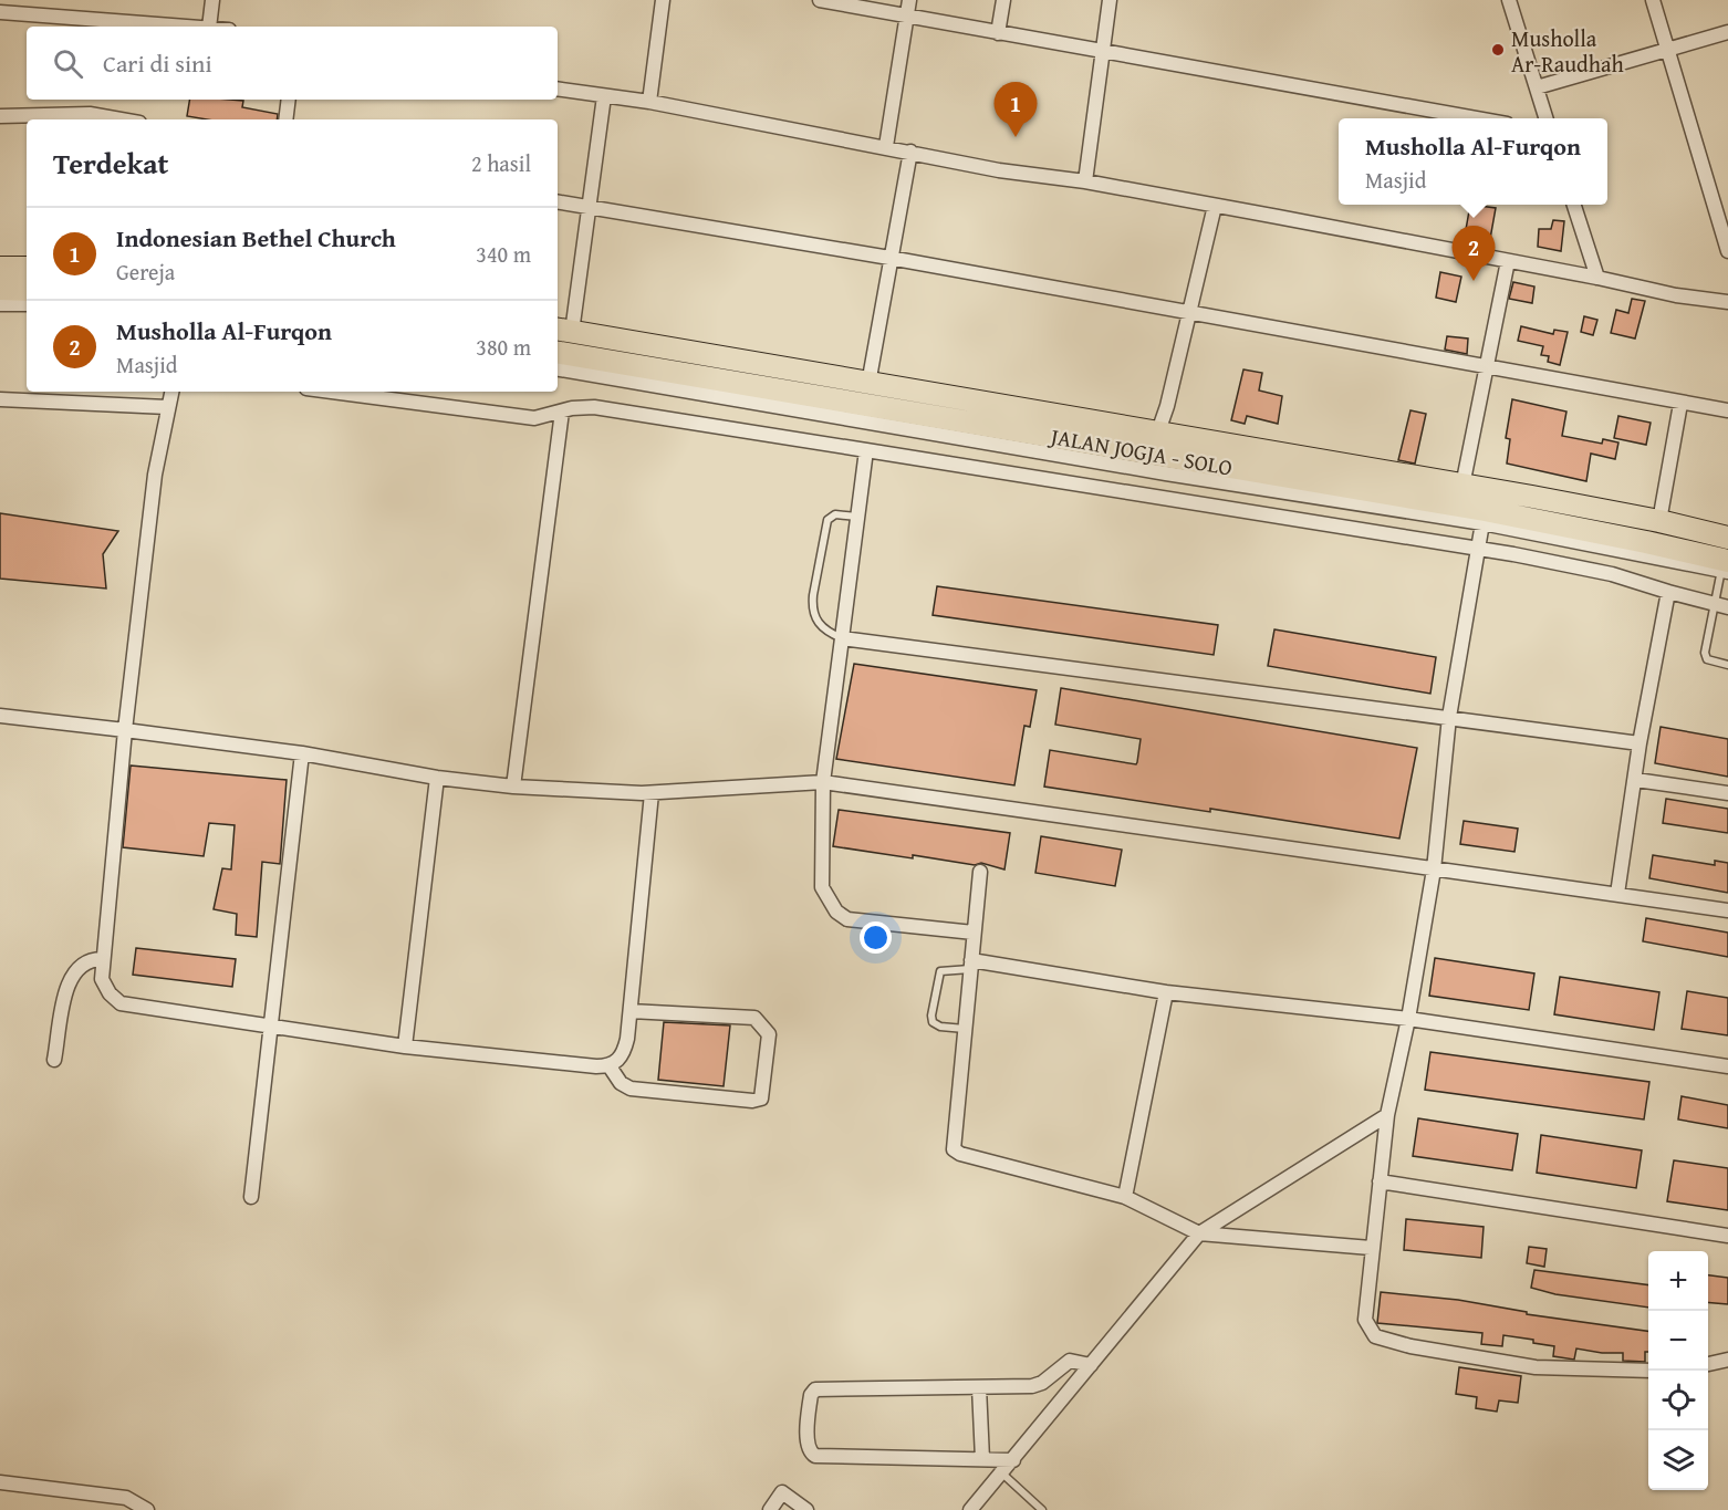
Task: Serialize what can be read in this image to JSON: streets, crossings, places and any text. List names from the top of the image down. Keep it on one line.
{"streets":{"highway":["JALAN JOGJA - SOLO"]},"places":["Musholla Ar-Raudhah"],"page":{"search":"Cari di sini","pins":["1","2"],"popup":["Musholla Al-Furqon","Masjid"],"heading":["Terdekat","2 hasil"],"list":[{"mark":"1","name":"Indonesian Bethel Church","note":"Gereja","value":"340 m"},{"mark":"2","name":"Musholla Al-Furqon","note":"Masjid","value":"380 m"}],"map_buttons":["+","−"]}}
